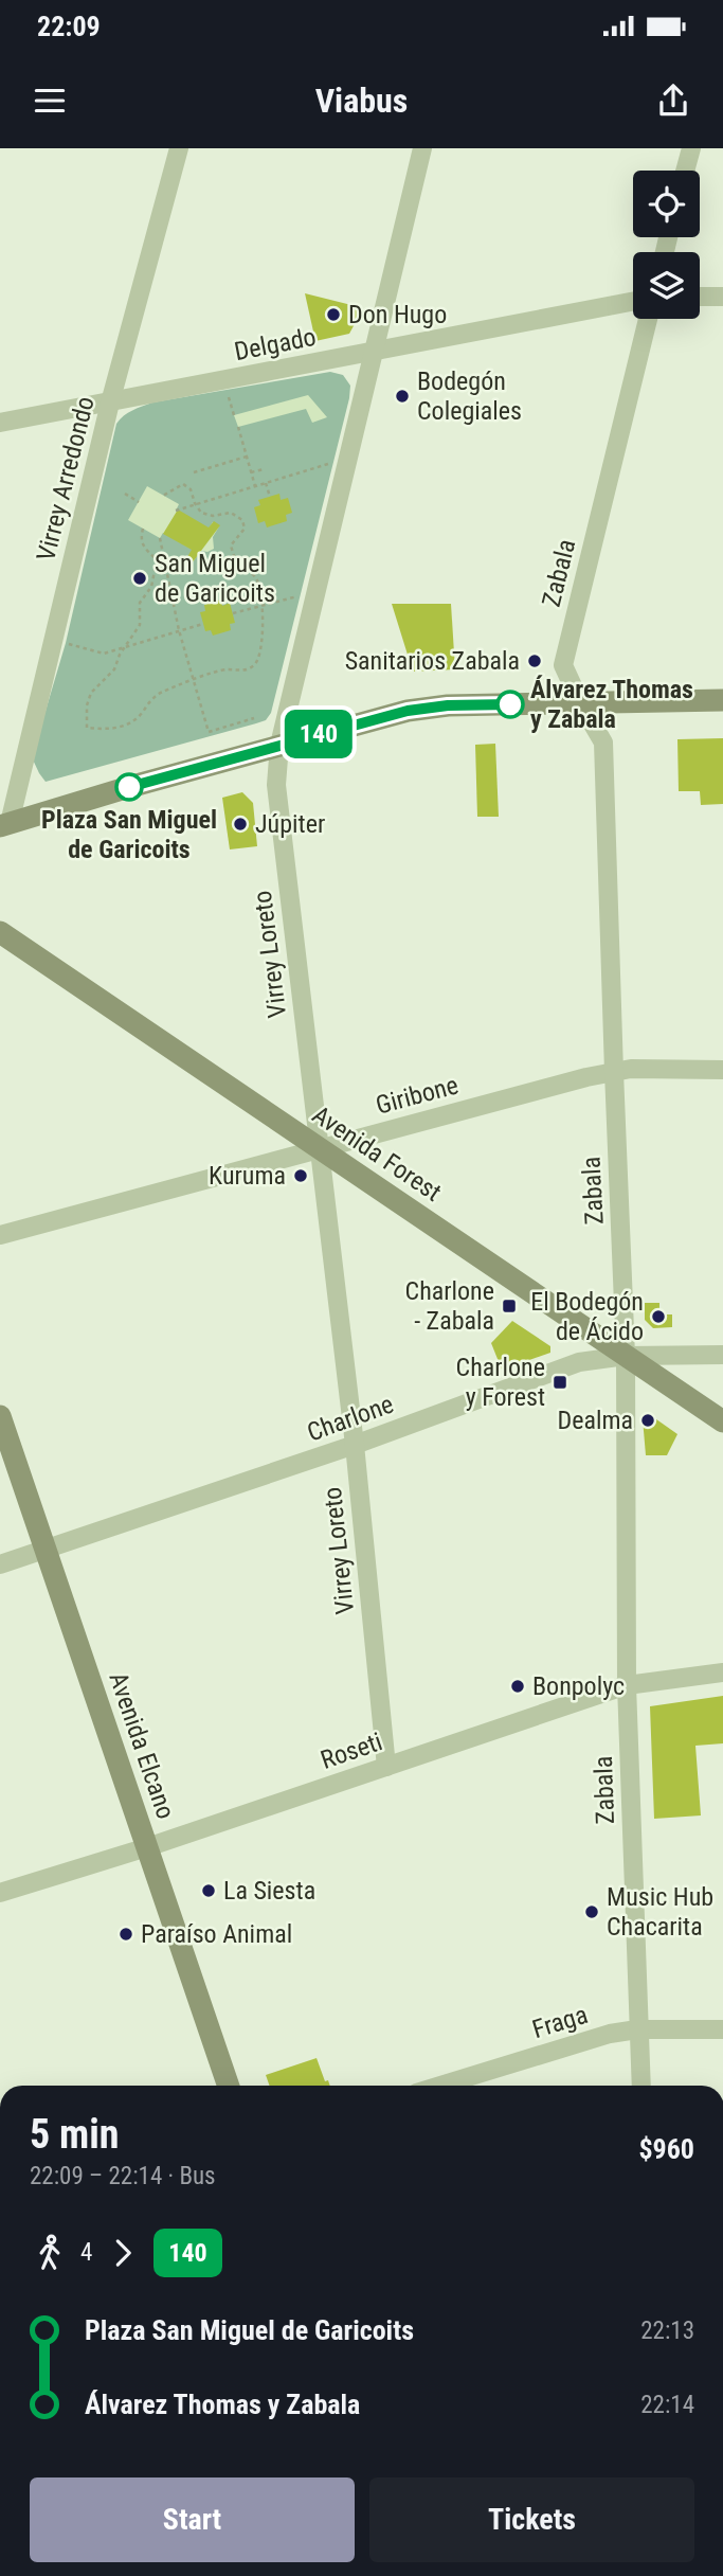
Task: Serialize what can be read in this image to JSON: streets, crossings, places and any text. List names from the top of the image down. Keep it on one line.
{"streets":{"main road":["Avenida Forest","Avenida Elcano"],"street":["Delgado","Virrey Arredondo","Zabala","Virrey Loreto","Giribone","Charlone","Roseti","Fraga"]},"crossings":[["Delgado","Virrey Arredondo"],["Delgado","Virrey Loreto"],["Zabala","Giribone"],["Zabala","Avenida Forest"],["Zabala","Charlone"],["Zabala","Roseti"],["Zabala","Fraga"],["Virrey Loreto","Giribone"],["Virrey Loreto","Avenida Forest"],["Virrey Loreto","Charlone"],["Virrey Loreto","Roseti"],["Giribone","Avenida Forest"],["Avenida Forest","Charlone"],["Charlone","Avenida Elcano"],["Avenida Elcano","Roseti"]],"places":{"other":["Don Hugo","Bodegón Colegiales","San Miguel de Garicoits","Sanitarios Zabala","Álvarez Thomas y Zabala","Plaza San Miguel de Garicoits","Júpiter","Kuruma","El Bodegón de Ácido","Dealma","Bonpolyc","La Siesta","Music Hub Chacarita","Paraíso Animal"],"transit":["Charlone - Zabala","Charlone y Forest"]},"lines":["bus line 140"],"page":{"status":"22:09","header":"Viabus","on_map":"140","heading":["5 min","22:09 – 22:14 · Bus","$960"],"legs":["4","140"],"list":[{"name":"Plaza San Miguel de Garicoits","value":"22:13"},{"name":"Álvarez Thomas y Zabala","value":"22:14"}],"buttons":["Start","Tickets"]}}
